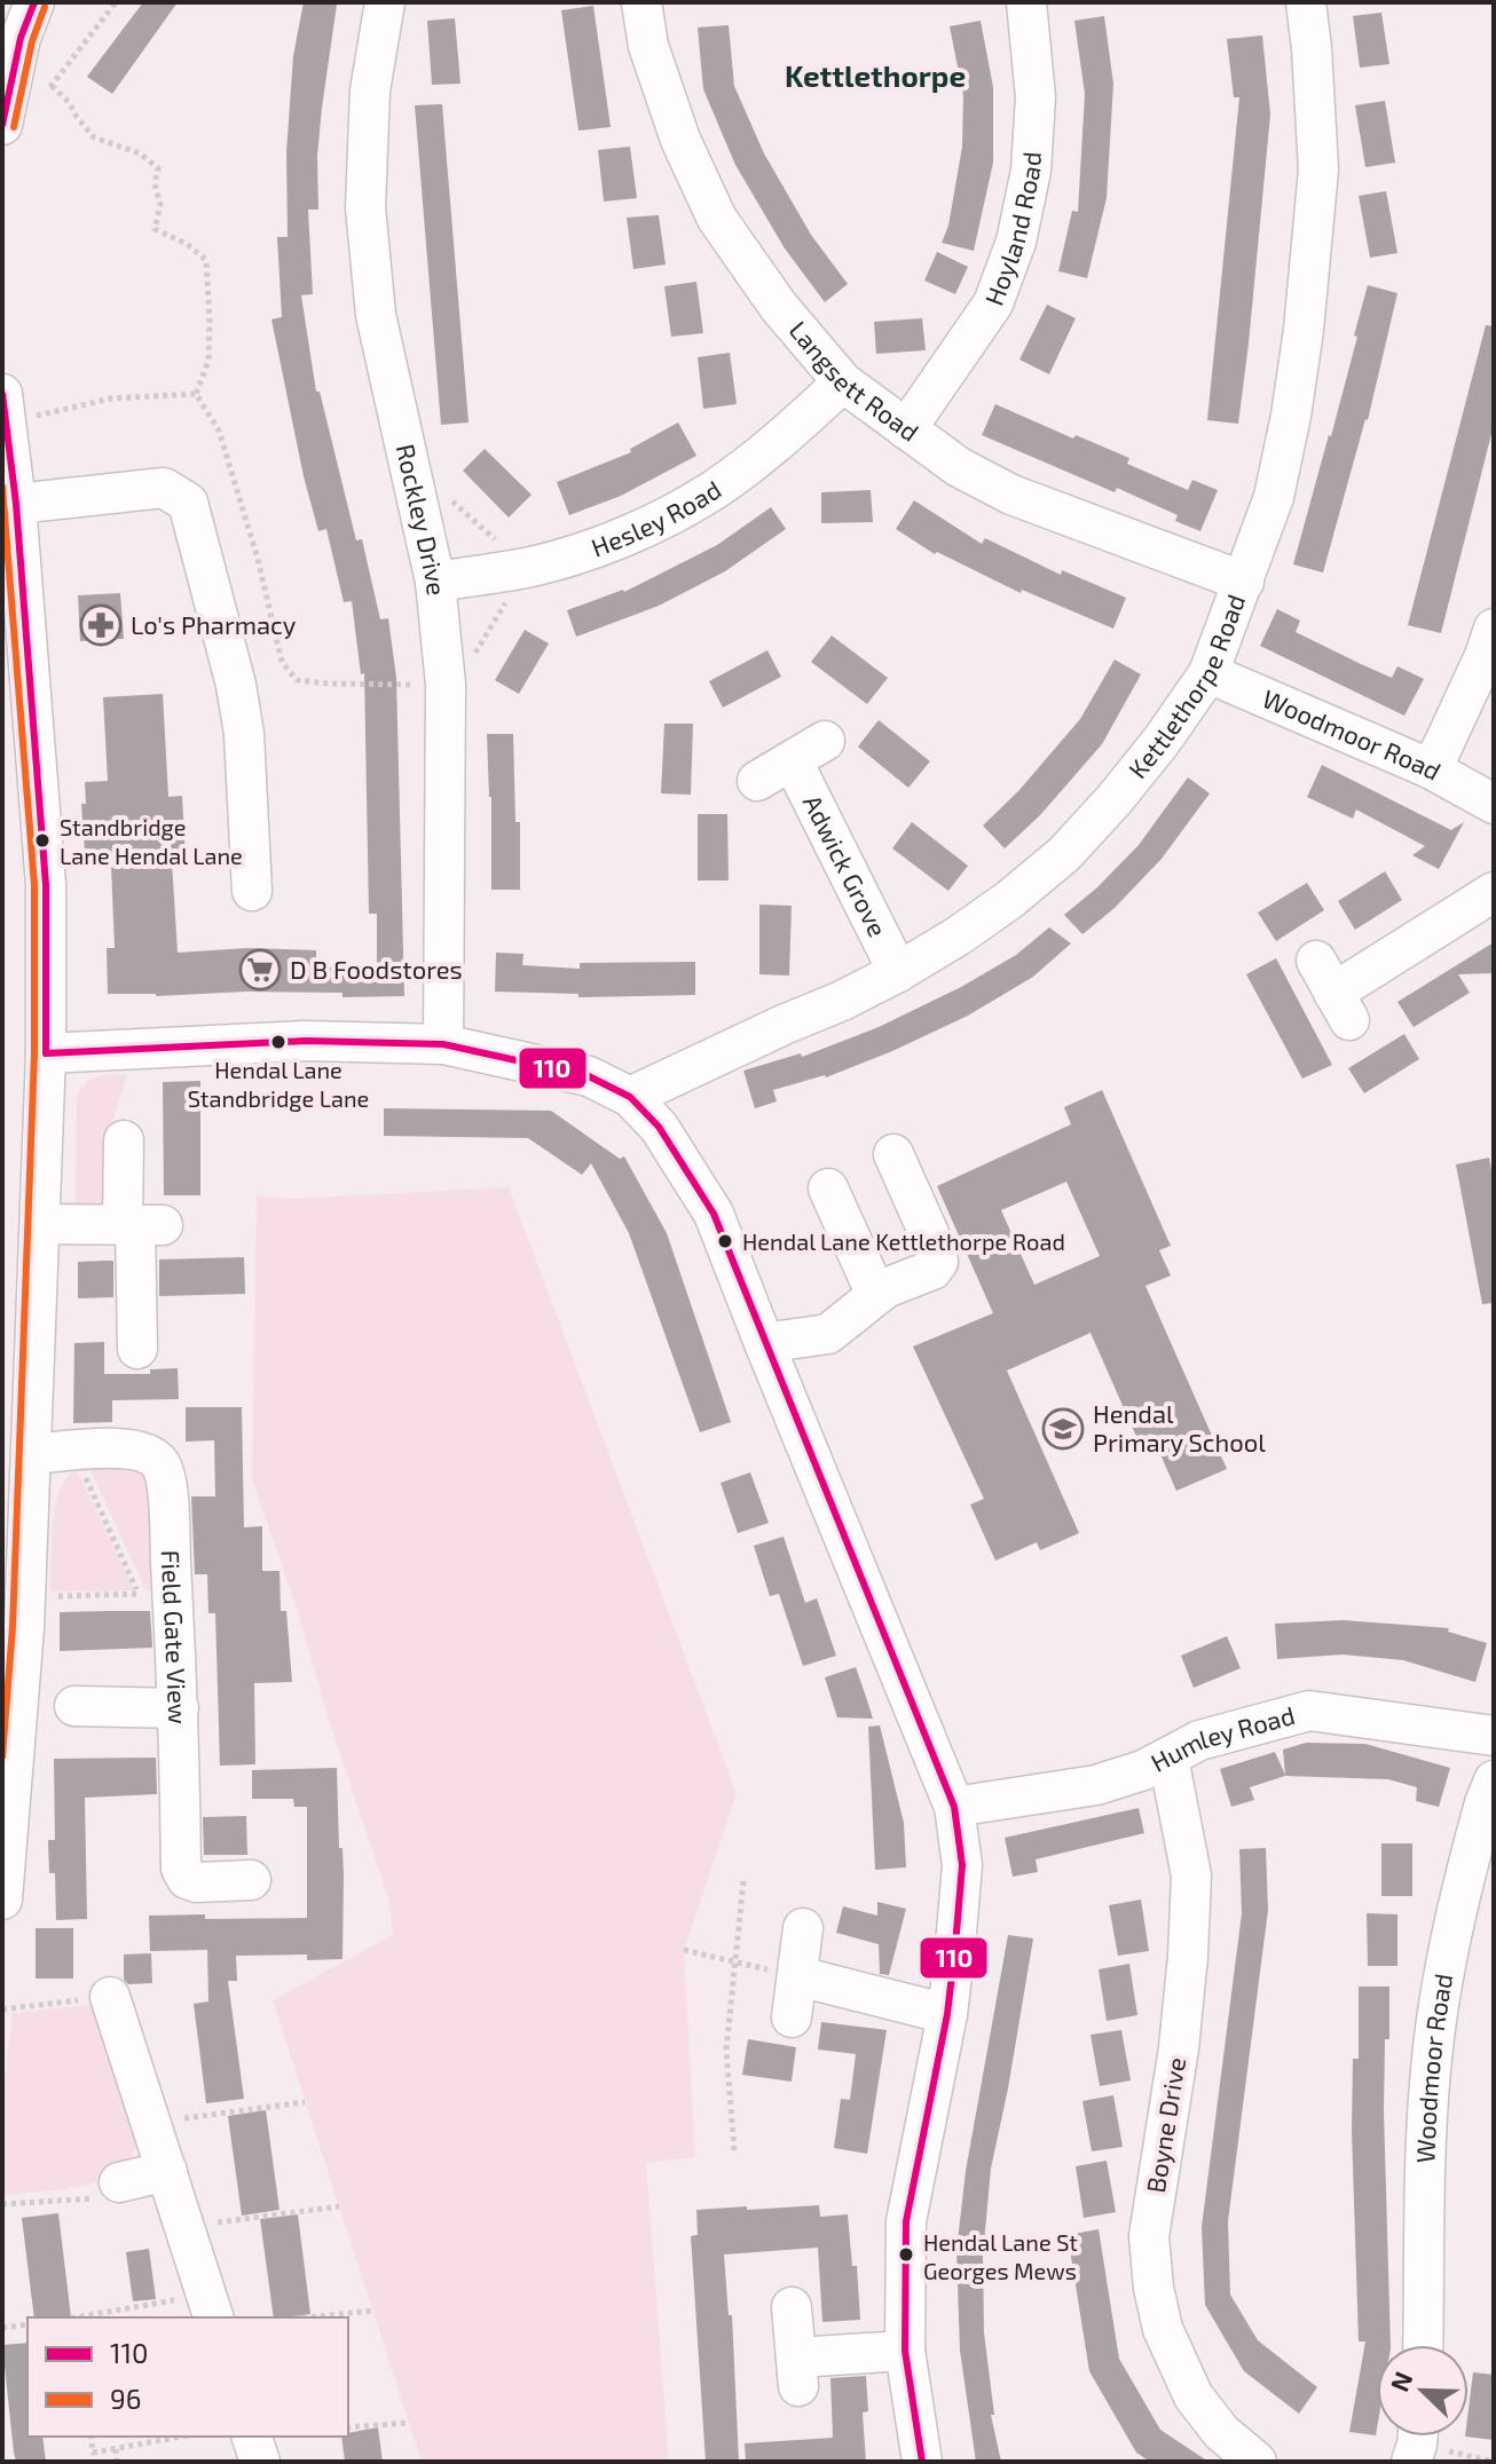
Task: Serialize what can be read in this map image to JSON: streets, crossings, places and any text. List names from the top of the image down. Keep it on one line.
{"streets":{"street":["Hoyland Road","Langsett Road","Hesley Road","Rockley Drive","Kettlethorpe Road","Woodmoor Road","Adwick Grove","Field Gate View","Humley Road","Boyne Drive"]},"crossings":[["Hoyland Road","Langsett Road"],["Langsett Road","Hesley Road"],["Langsett Road","Kettlethorpe Road"],["Hesley Road","Rockley Drive"],["Kettlethorpe Road","Woodmoor Road"],["Kettlethorpe Road","Adwick Grove"],["Humley Road","Boyne Drive"]],"districts":["Kettlethorpe"],"places":{"pharmacy":["Lo's Pharmacy"],"other":["Standbridge Lane Hendal Lane","Hendal Lane Standbridge Lane","Hendal Lane Kettlethorpe Road","Hendal Lane St Georges Mews"],"supermarket":["D B Foodstores"],"school or university":["Hendal Primary School"]},"lines":["transit line 110","transit line 96"],"legend":["110","96"],"north":"top left"}
